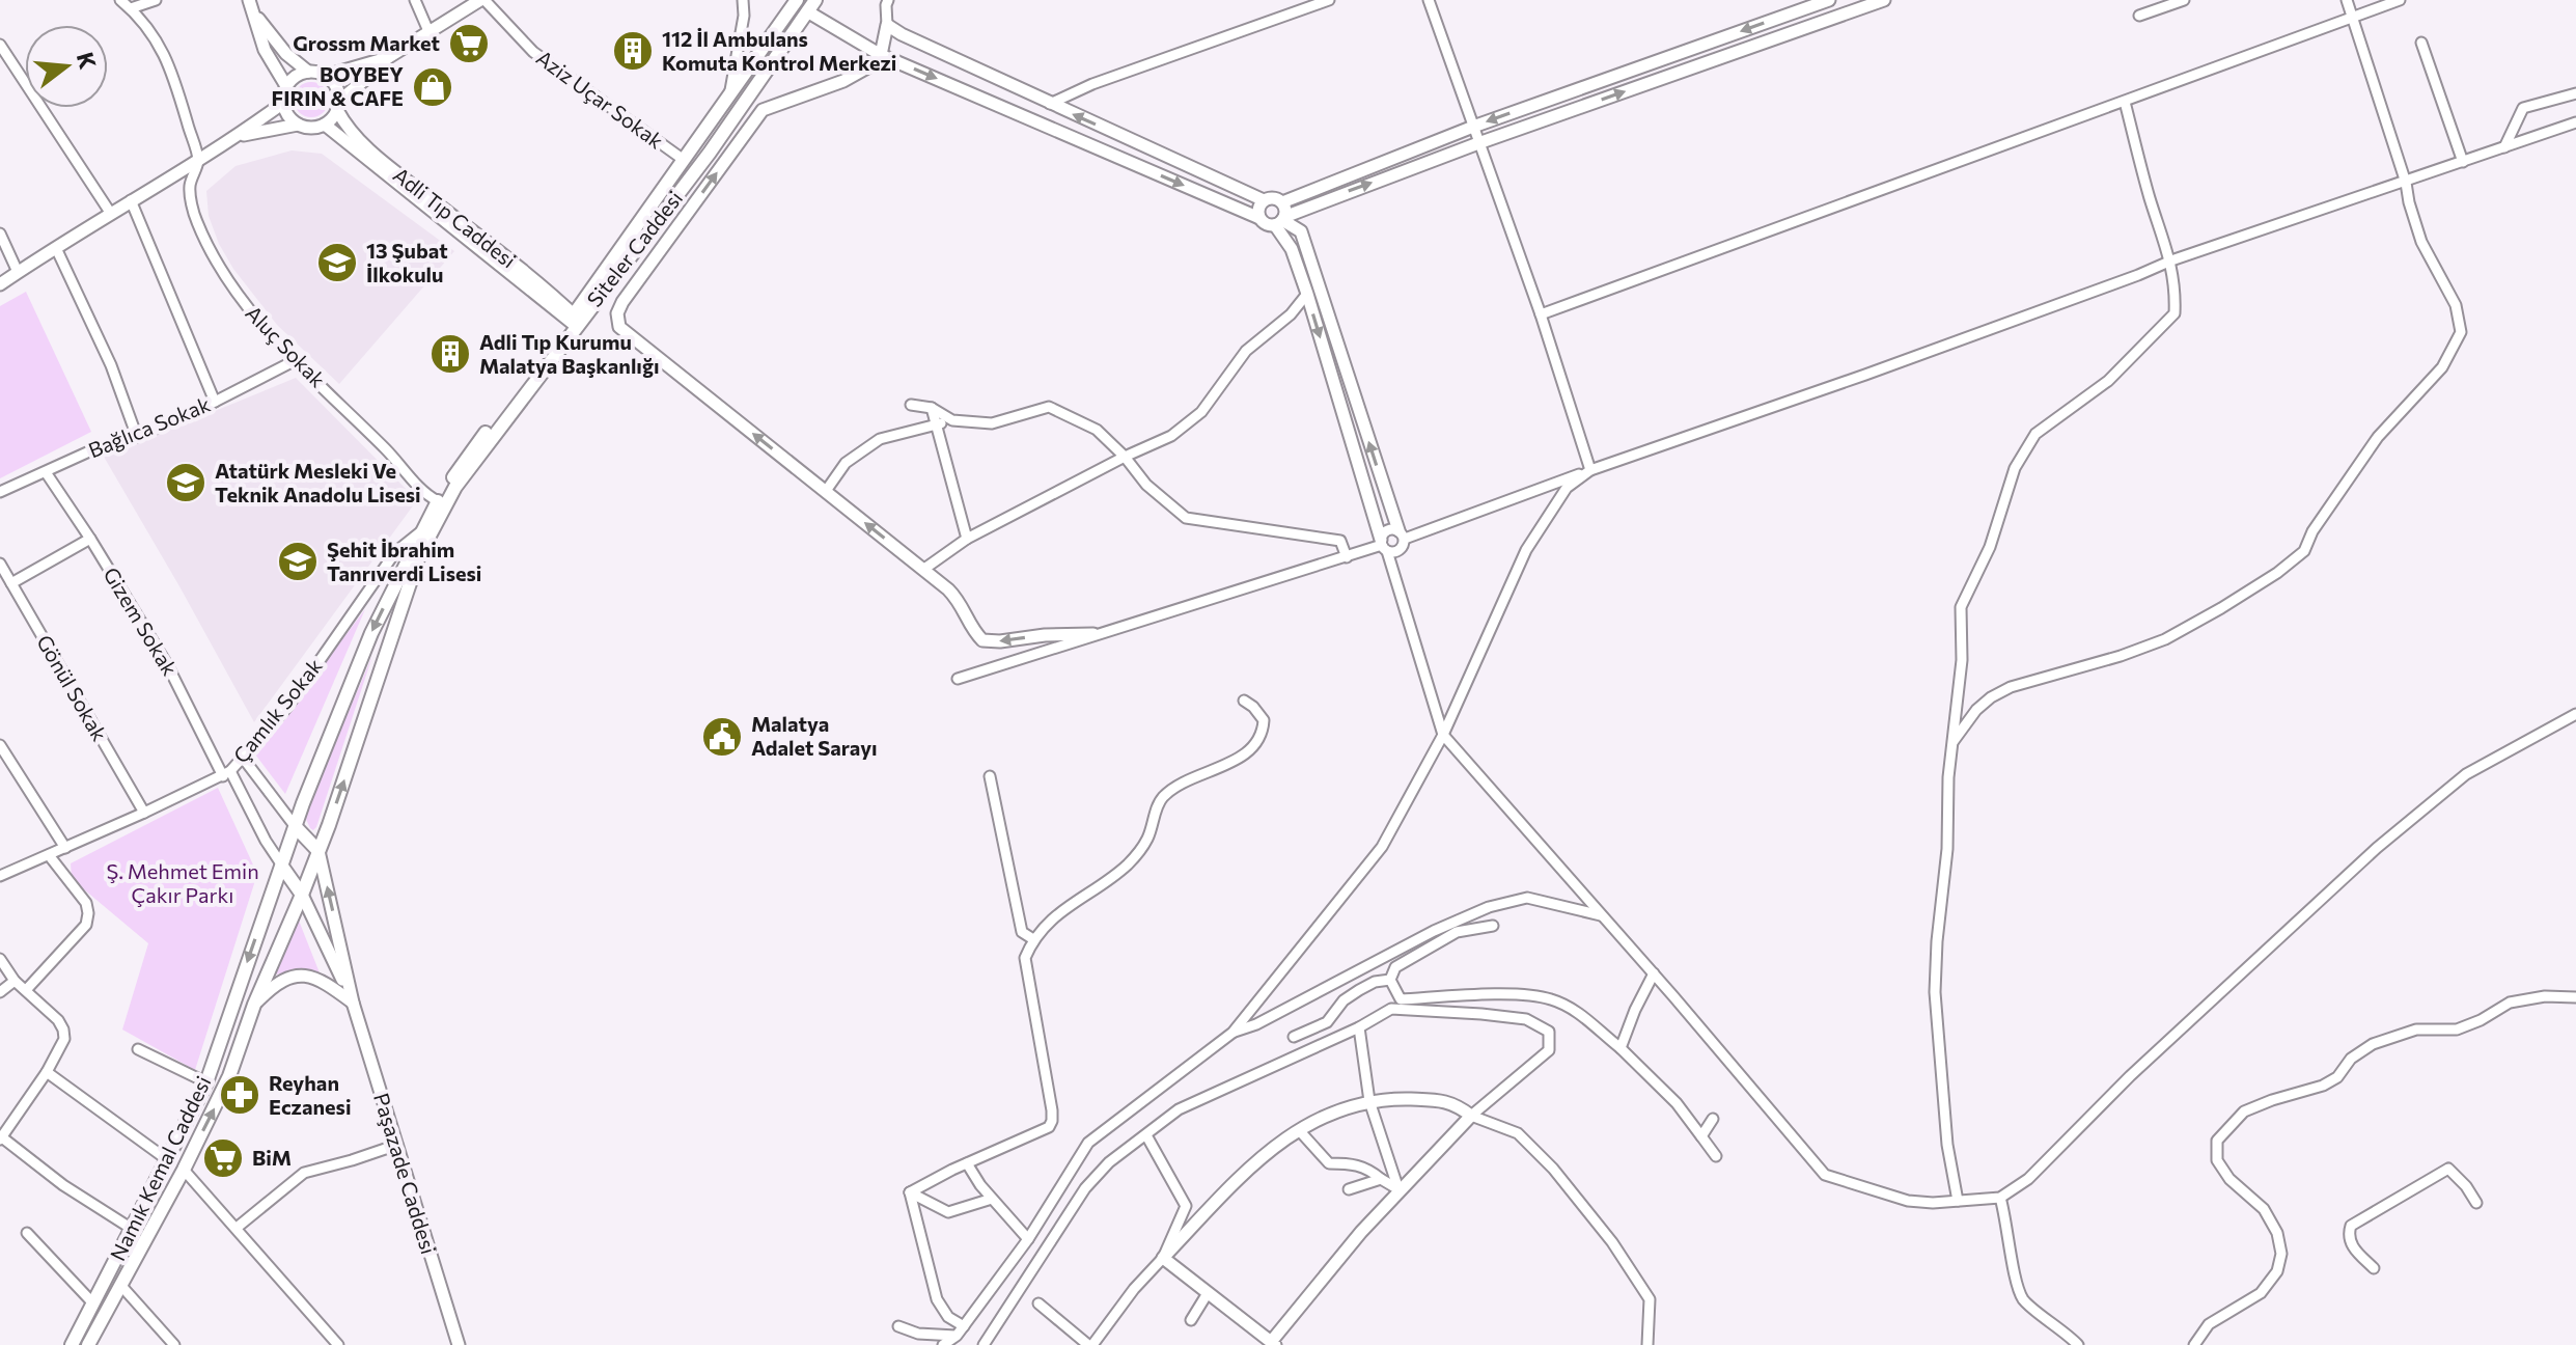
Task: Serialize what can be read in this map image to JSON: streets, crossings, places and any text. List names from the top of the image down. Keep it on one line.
{"streets":{"main road":["Siteler Caddesi","Namık Kemal Caddesi"],"street":["Aziz Uçar Sokak","Adli Tıp Caddesi","Aluç Sokak","Bağlıca Sokak","Gizem Sokak","Gönül Sokak","Çamlık Sokak","Paşazade Caddesi"]},"crossings":[["Aziz Uçar Sokak","Siteler Caddesi"],["Adli Tıp Caddesi","Siteler Caddesi"],["Siteler Caddesi","Aluç Sokak"],["Siteler Caddesi","Çamlık Sokak"],["Siteler Caddesi","Namık Kemal Caddesi"],["Siteler Caddesi","Paşazade Caddesi"],["Aluç Sokak","Bağlıca Sokak"],["Bağlıca Sokak","Gizem Sokak"],["Gizem Sokak","Çamlık Sokak"],["Gizem Sokak","Namık Kemal Caddesi"],["Gönül Sokak","Çamlık Sokak"],["Namık Kemal Caddesi","Paşazade Caddesi"]],"parks":["Ş. Mehmet Emin Çakır Parkı"],"places":{"supermarket":["Grossm Market","BiM"],"building":["112 İl Ambulans Komuta Kontrol Merkezi","Adli Tıp Kurumu Malatya Başkanlığı"],"shop":["BOYBEY FIRIN & CAFE"],"school or university":["13 Şubat İlkokulu","Atatürk Mesleki Ve Teknik Anadolu Lisesi","Şehit İbrahim Tanrıverdi Lisesi"],"public building":["Malatya Adalet Sarayı"],"pharmacy":["Reyhan Eczanesi"]},"north":"right"}
